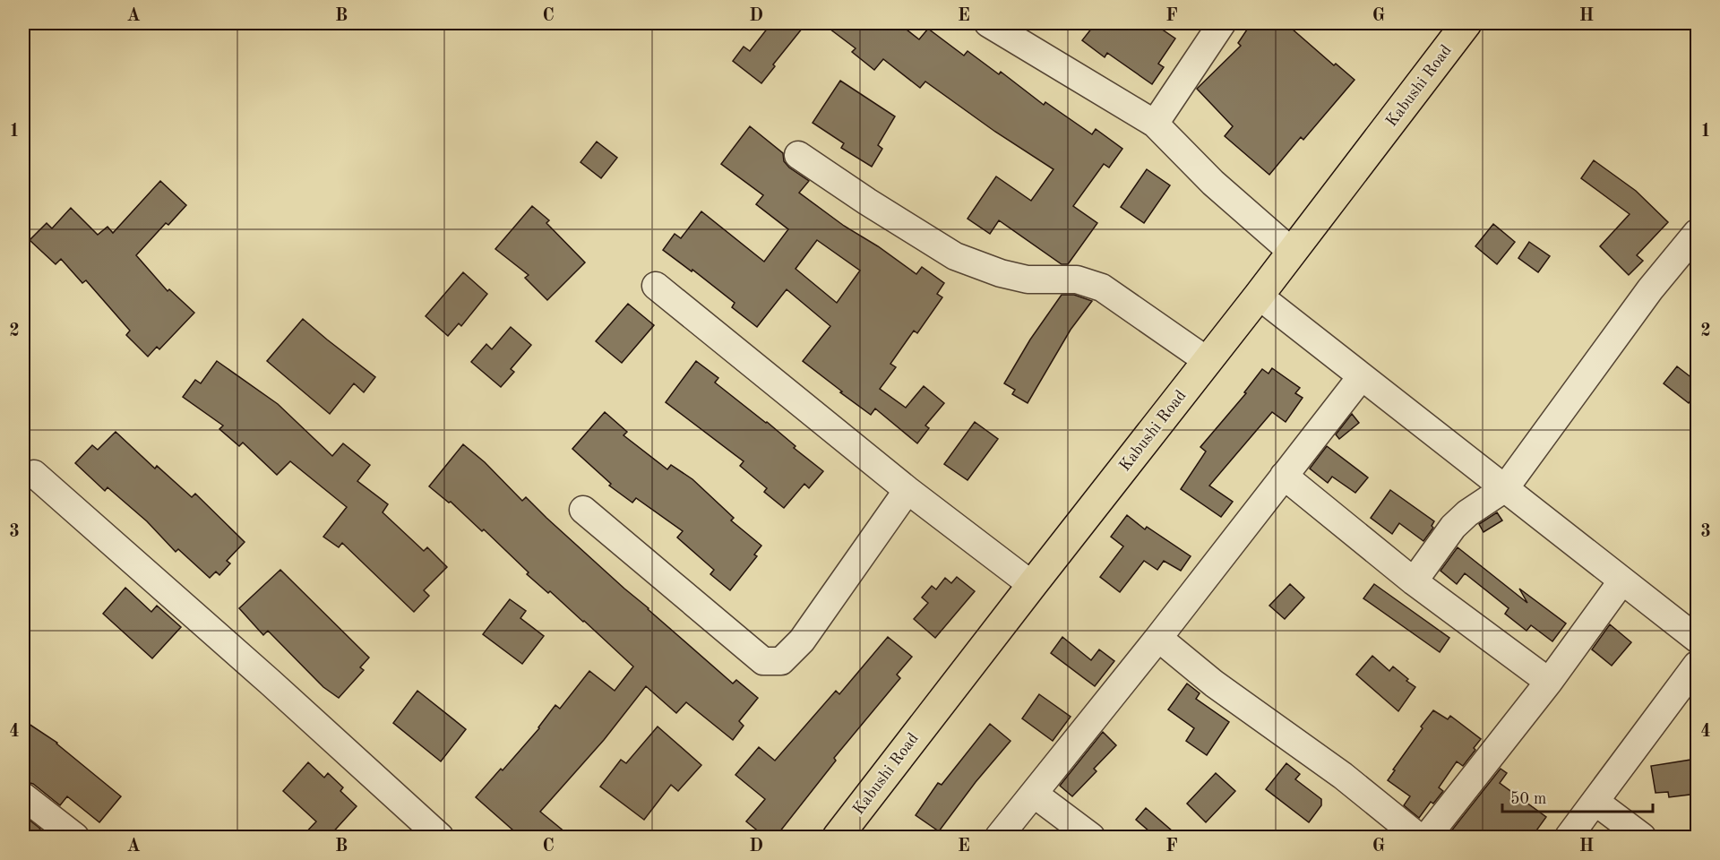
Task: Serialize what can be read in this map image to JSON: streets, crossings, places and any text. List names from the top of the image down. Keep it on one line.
{"streets":{"main road":["Kabushi Road"]},"scale_bar":"50 m","grid":{"columns":["A","B","C","D","E","F","G","H"],"rows":["1","2","3","4"]}}
